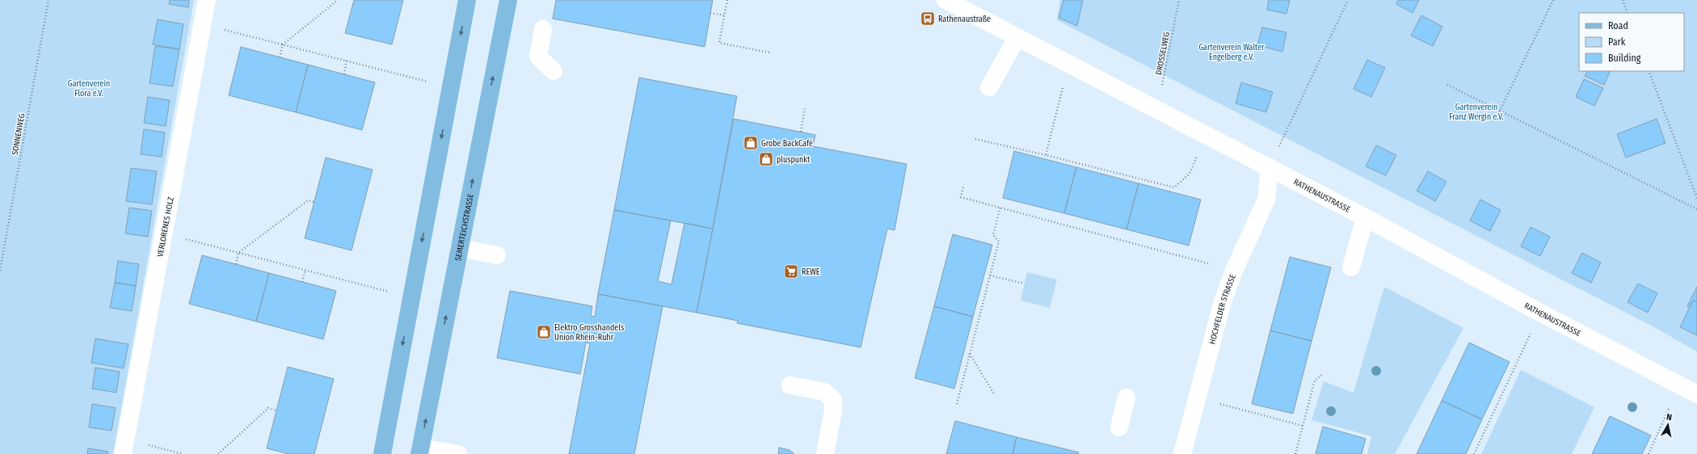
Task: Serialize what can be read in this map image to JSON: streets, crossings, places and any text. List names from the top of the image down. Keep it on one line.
{"streets":{"main road":["SEMERTEICHSTRASSE"],"street":["RATHENAUSTRASSE","VERLORENES HOLZ","HOCHFELDER STRASSE"],"path":["DROSSELWEG","SONNENWEG"]},"crossings":[["DROSSELWEG","RATHENAUSTRASSE"],["RATHENAUSTRASSE","HOCHFELDER STRASSE"]],"parks":["Gartenverein Walter Engelberg e.V.","Gartenverein Flora e.V.","Gartenverein Franz Wergin e.V."],"places":{"bus stop":["Rathenaustraße"],"shop":["Grobe BackCafé","pluspunkt","Elektro Grosshandels Union Rhein-Ruhr"],"supermarket":["REWE"]},"legend":["Road","Park","Building"],"north":"top"}
